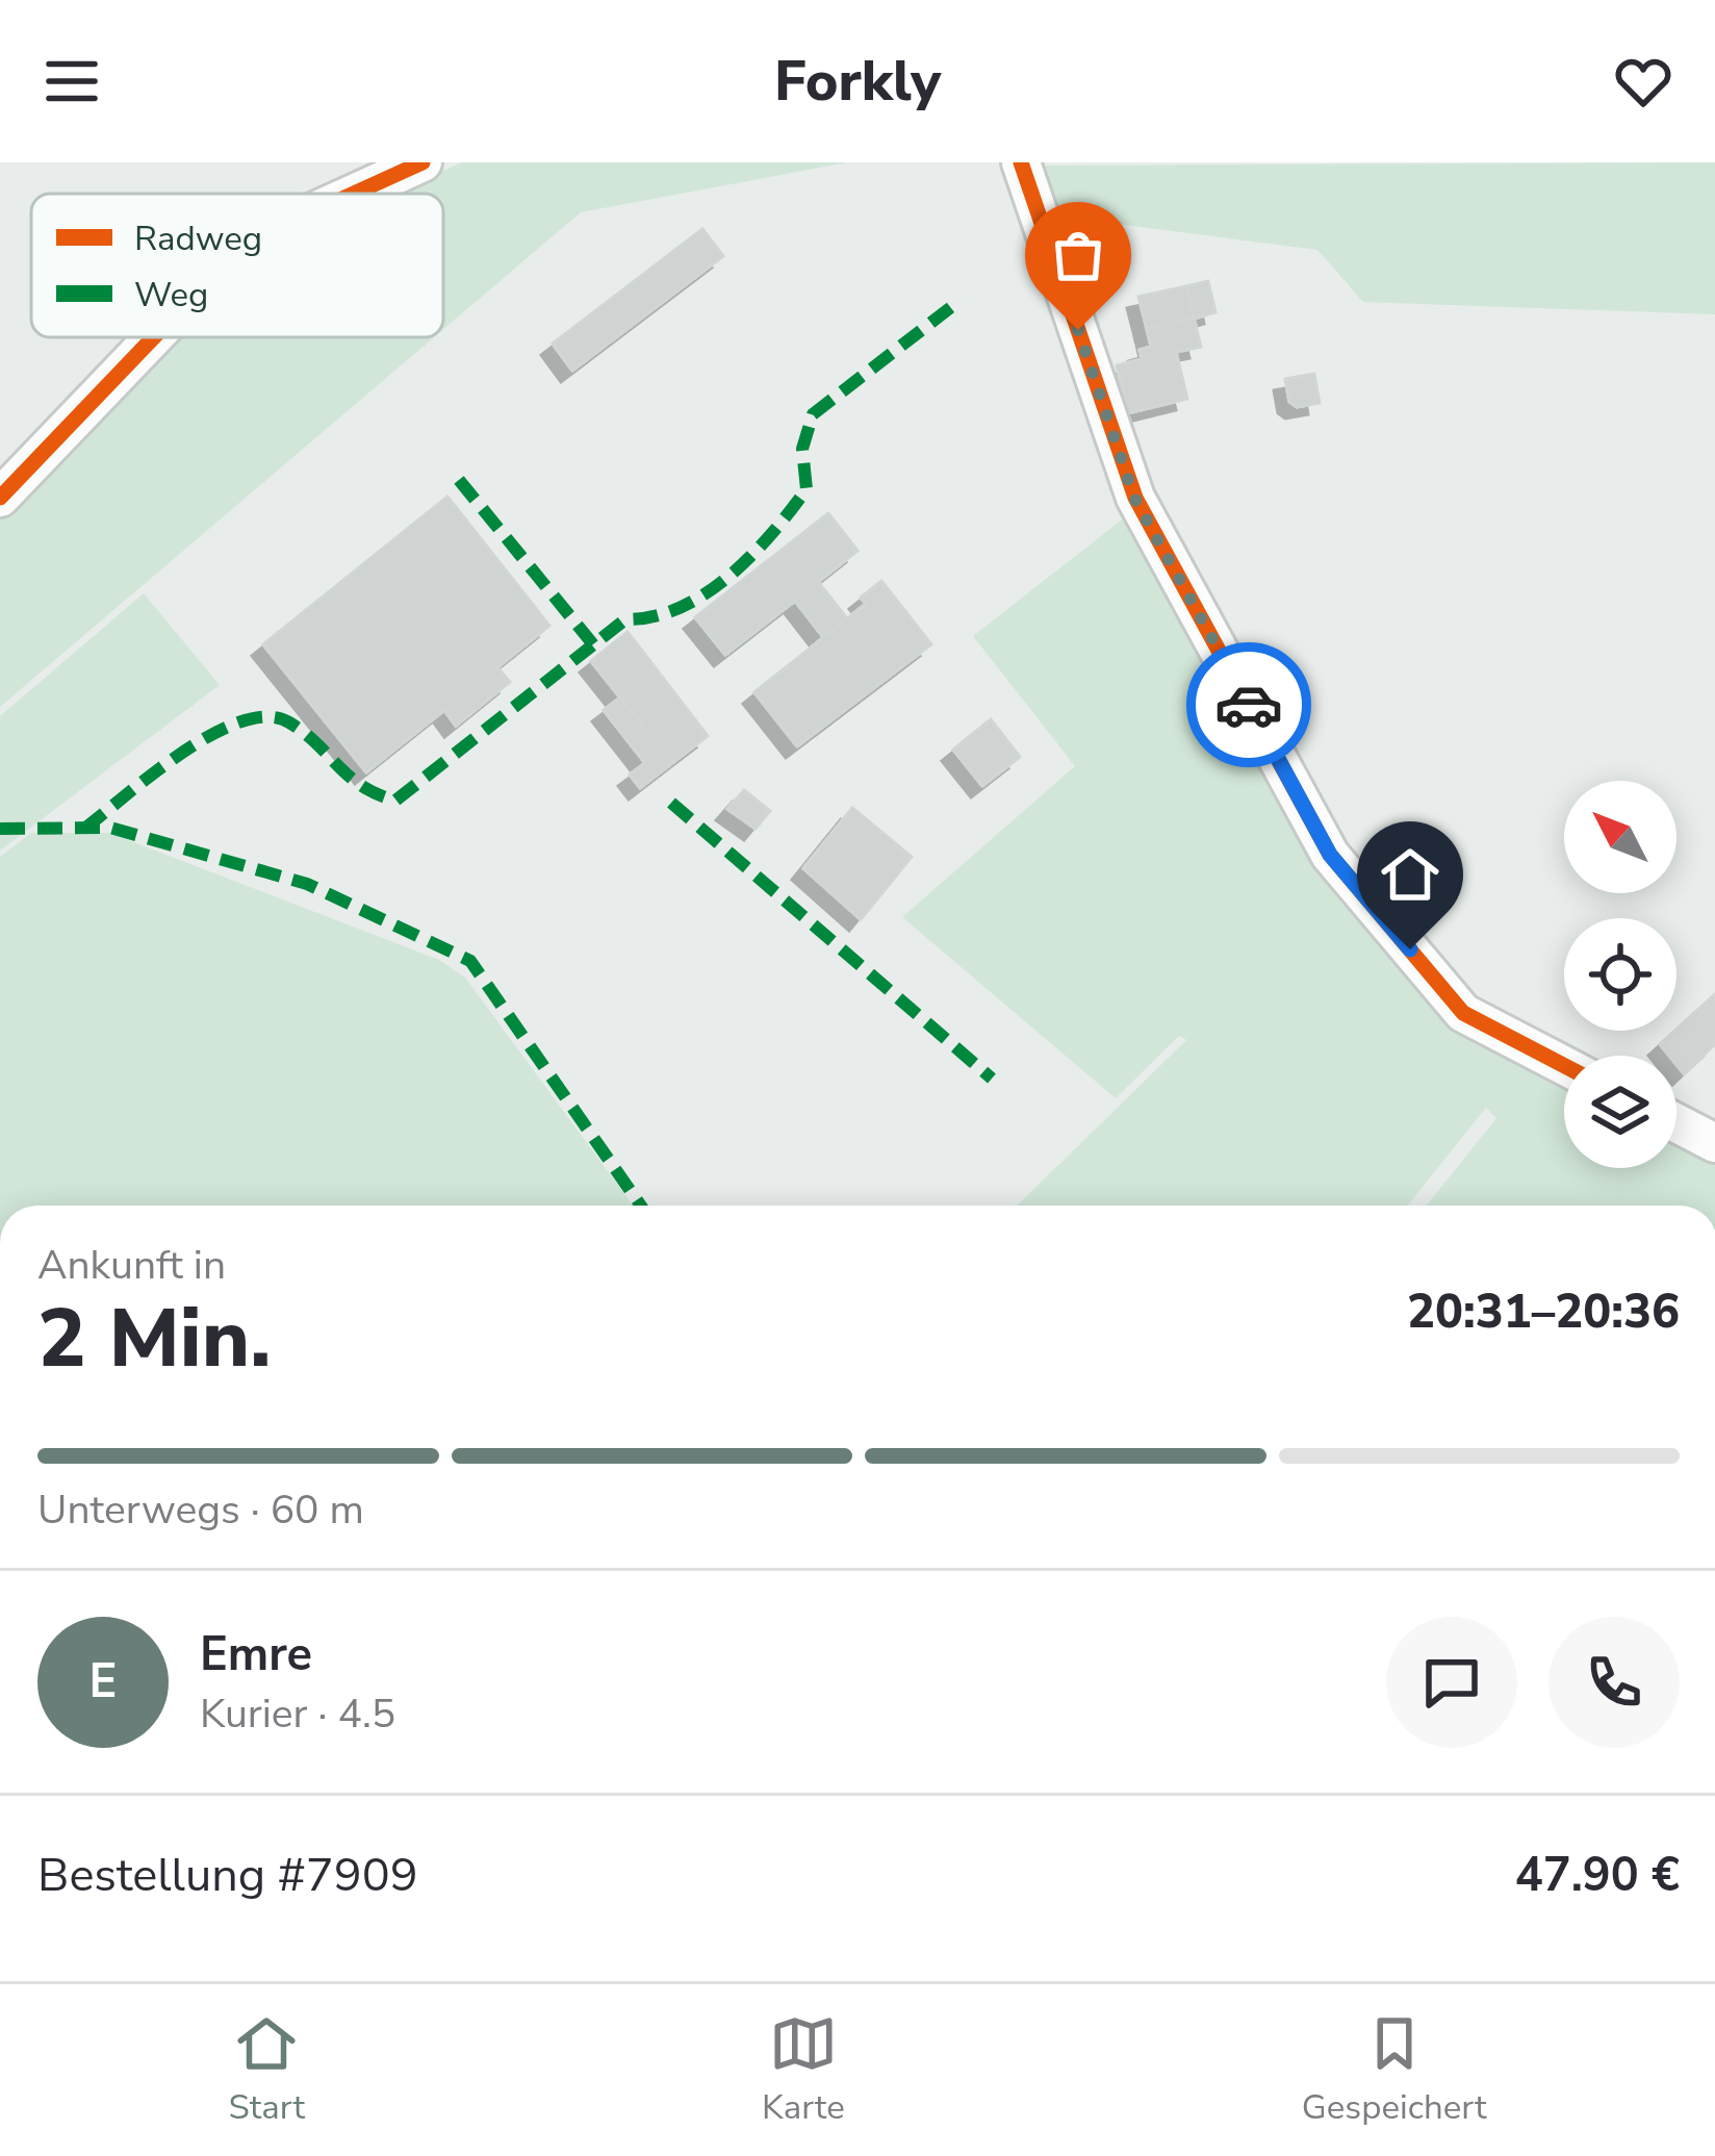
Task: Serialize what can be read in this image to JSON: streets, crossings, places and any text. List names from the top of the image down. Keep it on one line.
{"legend":["Radweg","Weg"],"north":"top left","page":{"header":"Forkly","heading":["2 Min.","Ankunft in","20:31–20:36"],"panel":["Emre","Kurier · 4.5","Bestellung #7909","47.90 €"],"bar":"Unterwegs · 60 m","round":"E","tabs":["Start","Karte","Gespeichert"]}}
